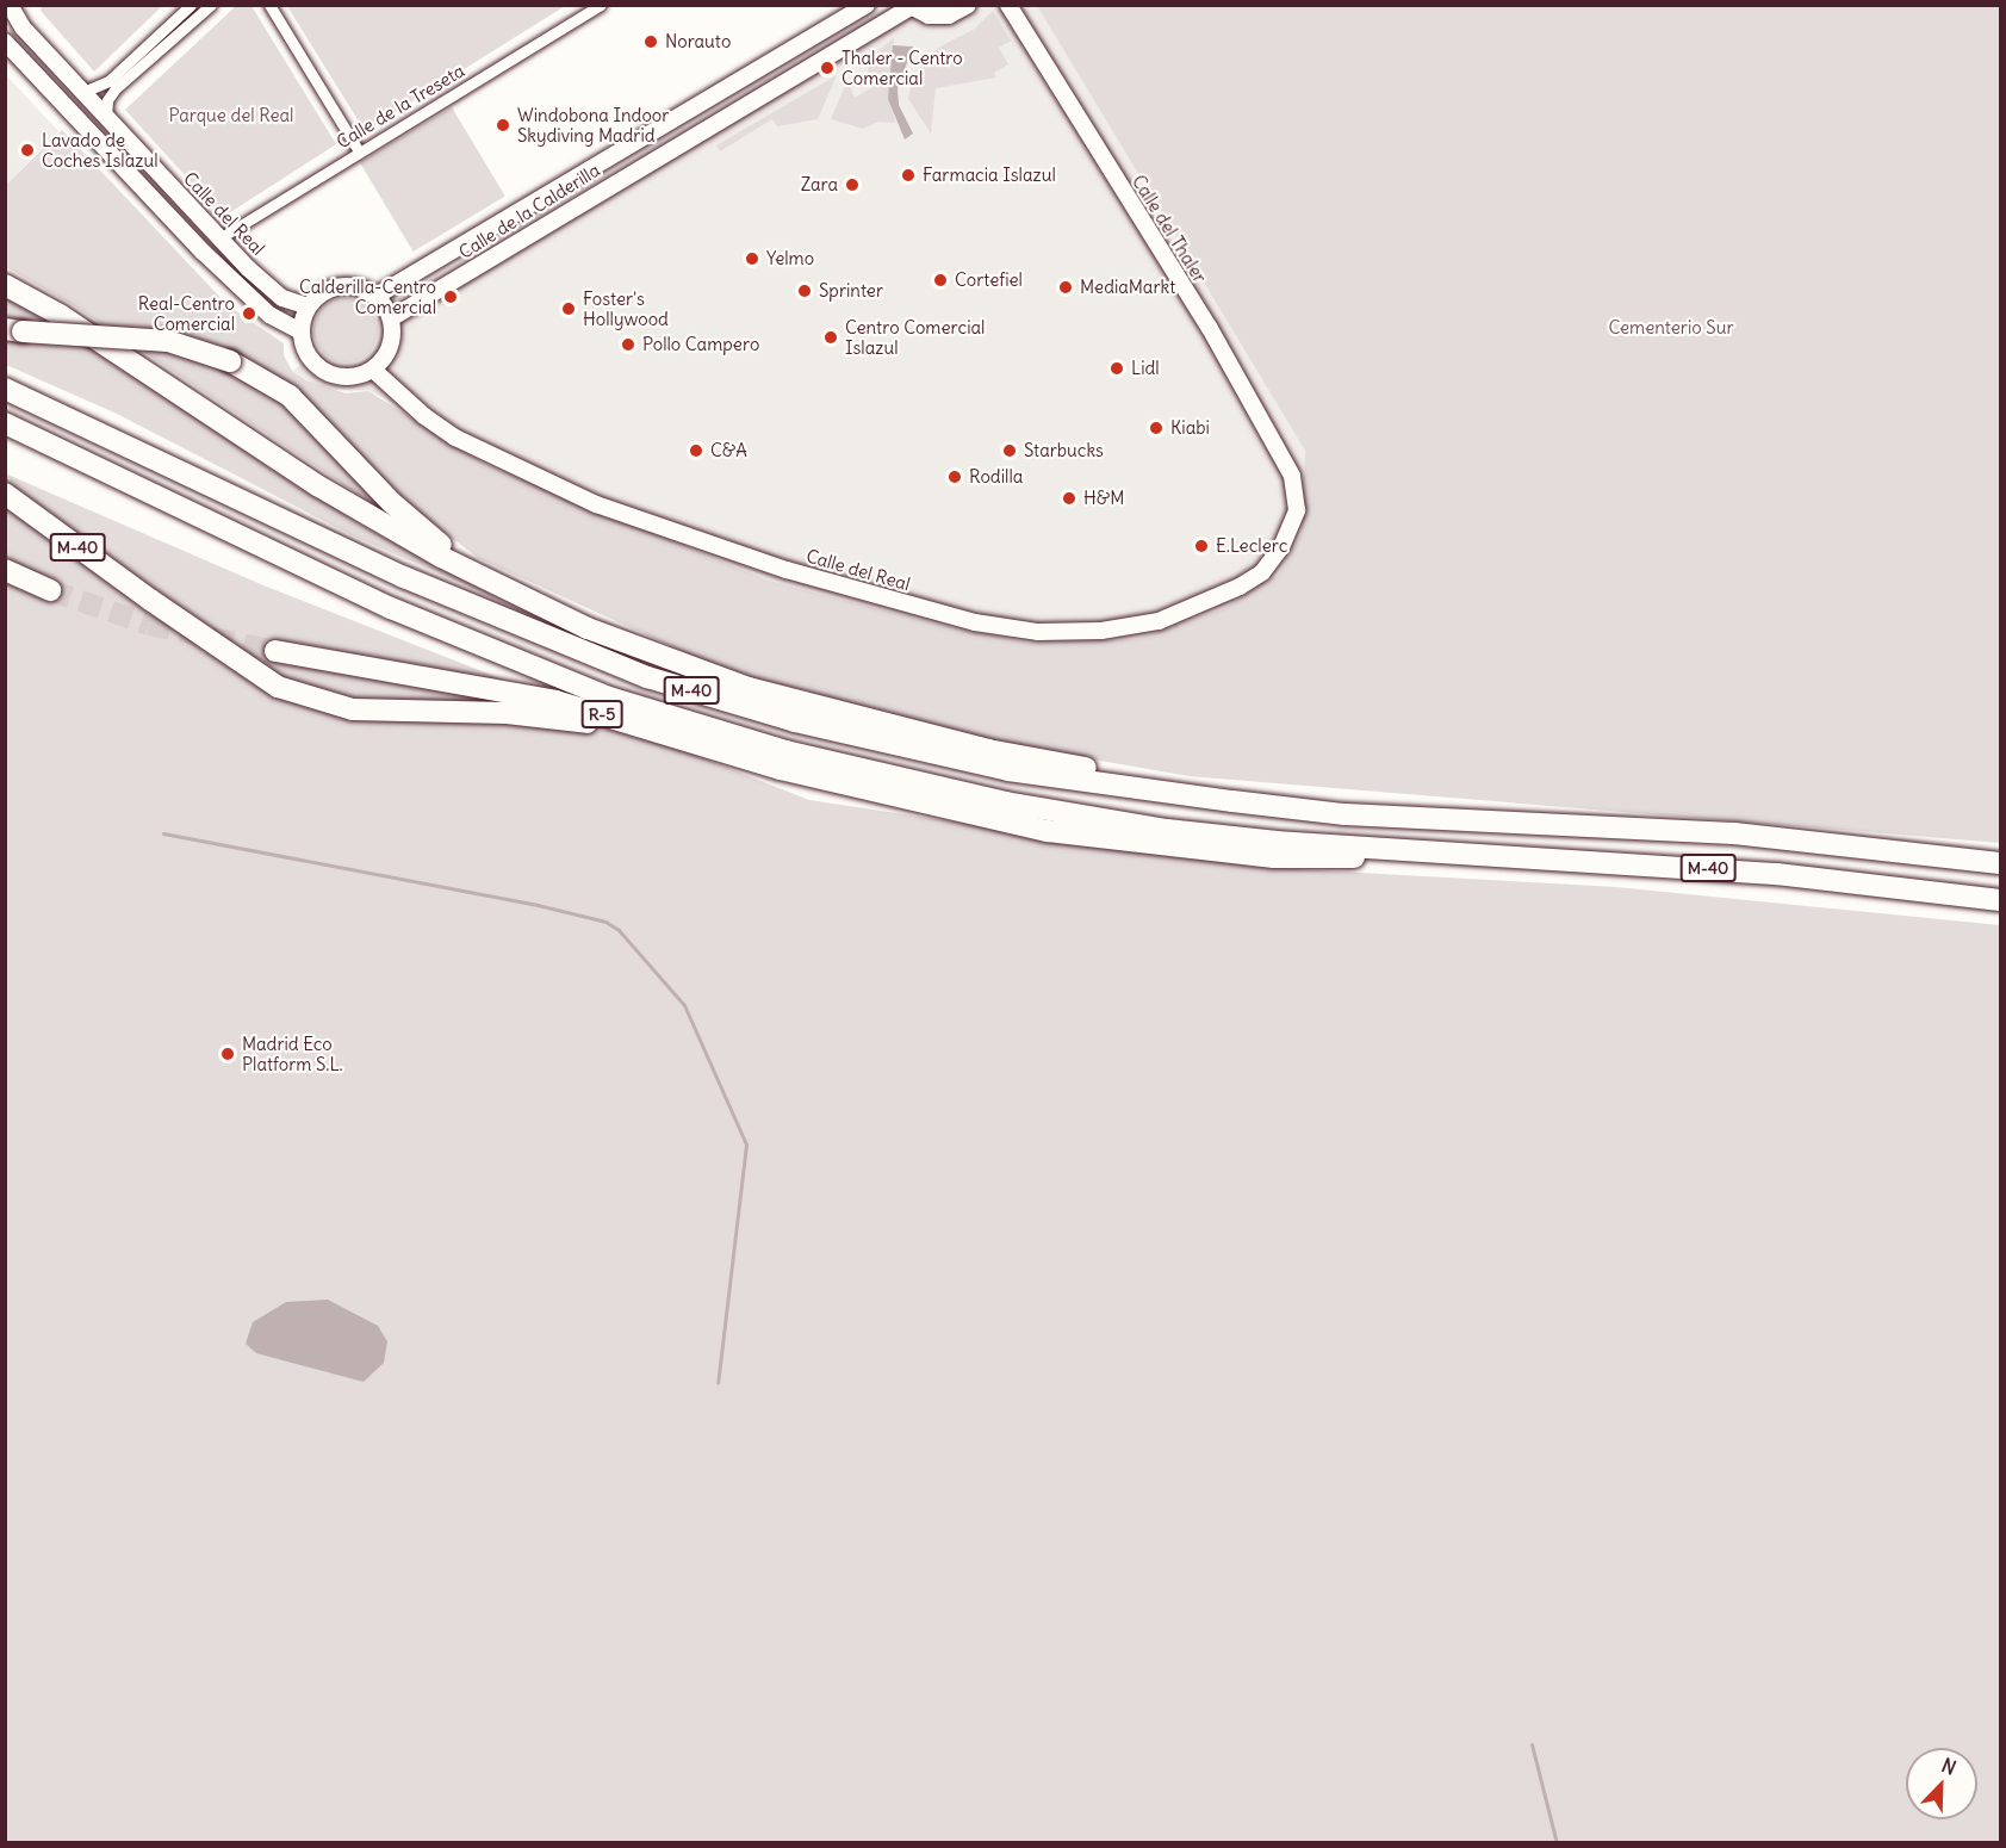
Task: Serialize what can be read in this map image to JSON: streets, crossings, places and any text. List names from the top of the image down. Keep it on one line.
{"streets":{"highway":["M-40","R-5"],"street":["Calle de la Treseta","Calle de la Calderilla","Calle del Real","Calle del Thaler"]},"crossings":[["Calle de la Treseta","Calle del Real"],["Calle de la Calderilla","Calle del Real"],["Calle del Real","Calle del Thaler"],["M-40","R-5"]],"parks":["Parque del Real","Cementerio Sur"],"places":["Norauto","Thaler - Centro Comercial","Windobona Indoor Skydiving Madrid","Lavado de Coches Islazul","Farmacia Islazul","Zara","Yelmo","Cortefiel","MediaMarkt","Sprinter","Calderilla-Centro Comercial","Foster's Hollywood","Real-Centro Comercial","Centro Comercial Islazul","Pollo Campero","Lidl","Kiabi","C&A","Starbucks","Rodilla","H&M","E.Leclerc","Madrid Eco Platform S.L."],"north":"top right"}
